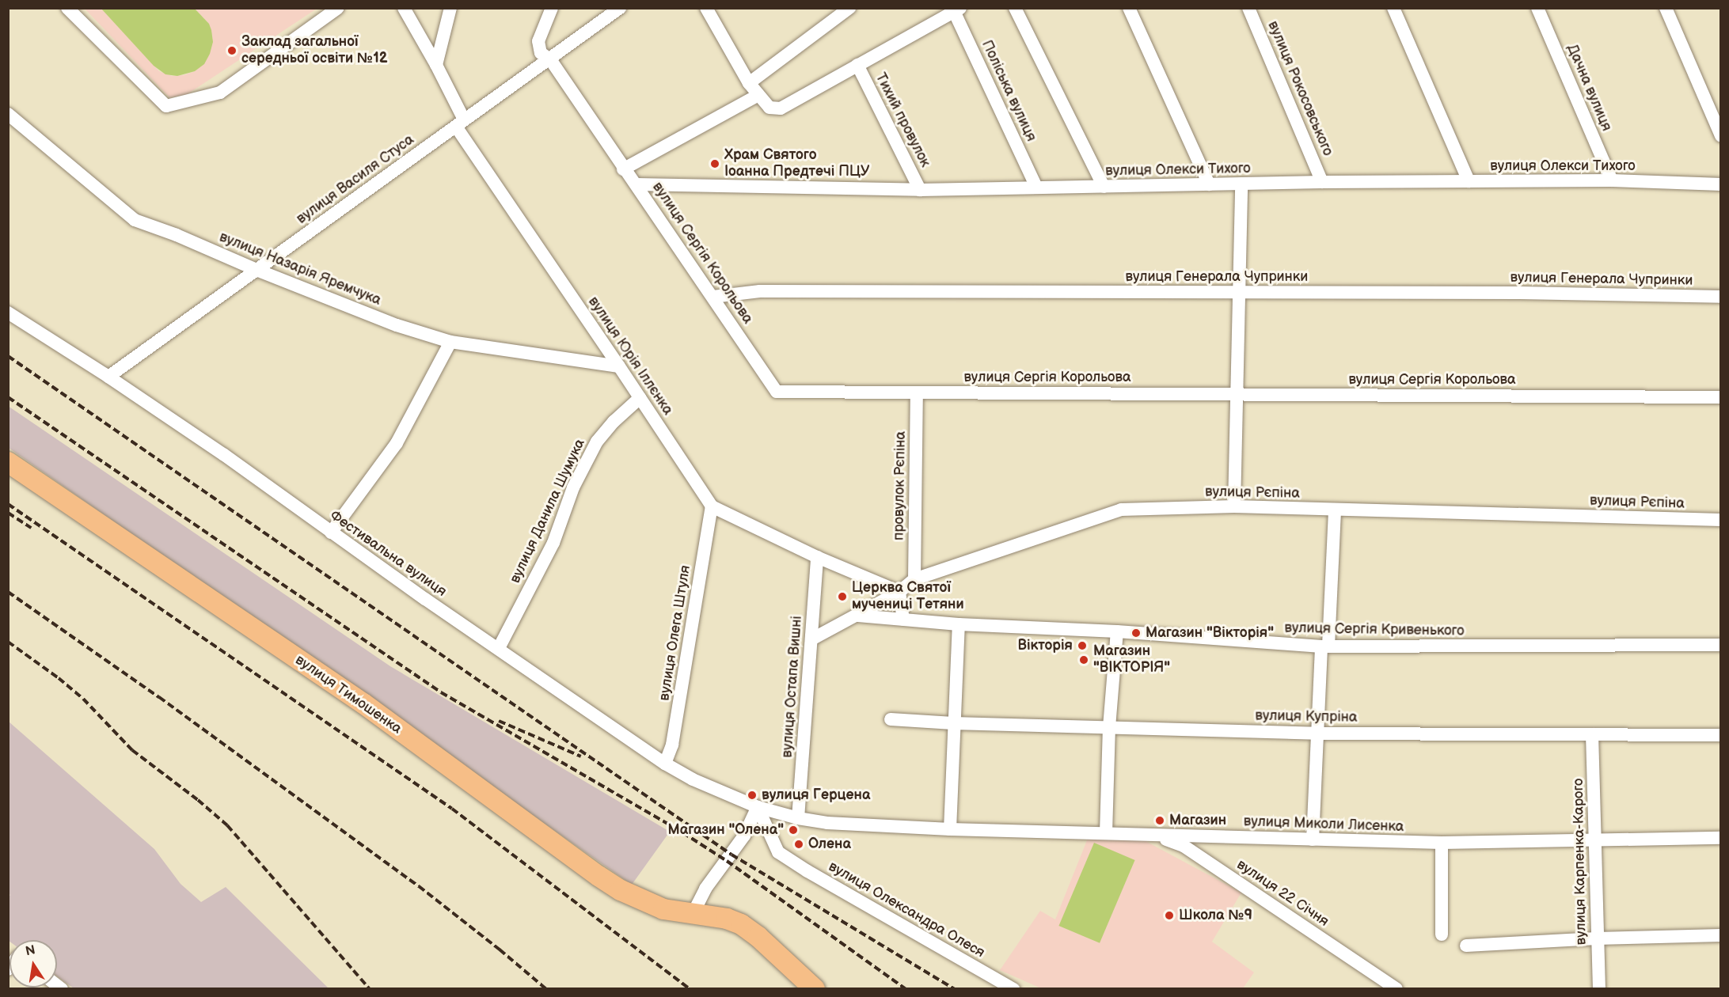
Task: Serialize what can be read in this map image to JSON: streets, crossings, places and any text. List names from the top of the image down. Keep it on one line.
{"streets":{"highway":["вулиця Тимошенка"],"street":["Дачна вулиця","вулиця Рокосовського","Поліська вулиця","Тихий провулок","вулиця Олекси Тихого","вулиця Василя Стуса","вулиця Сергія Корольова","вулиця Назарія Яремчука","вулиця Генерала Чупринки","вулиця Юрія Іллєнка","провулок Рєпіна","вулиця Рєпіна","вулиця Данила Шумука","Фестивальна вулиця","вулиця Сергія Кривенького","вулиця Олега Штуля","вулиця Остапа Вишні","вулиця Купріна","вулиця Миколи Лисенка","вулиця Карпенка-Карого","вулиця 22 Січня","вулиця Олександра Олеся"]},"crossings":[["Дачна вулиця","вулиця Олекси Тихого"],["вулиця Рокосовського","вулиця Олекси Тихого"],["Поліська вулиця","вулиця Олекси Тихого"],["Тихий провулок","вулиця Олекси Тихого"],["вулиця Олекси Тихого","вулиця Сергія Корольова"],["вулиця Василя Стуса","вулиця Сергія Корольова"],["вулиця Василя Стуса","вулиця Назарія Яремчука"],["вулиця Василя Стуса","вулиця Юрія Іллєнка"],["вулиця Василя Стуса","Фестивальна вулиця"],["вулиця Сергія Корольова","вулиця Генерала Чупринки"],["вулиця Сергія Корольова","провулок Рєпіна"],["вулиця Назарія Яремчука","вулиця Юрія Іллєнка"],["вулиця Юрія Іллєнка","вулиця Данила Шумука"],["вулиця Юрія Іллєнка","вулиця Олега Штуля"],["провулок Рєпіна","вулиця Рєпіна"],["вулиця Рєпіна","вулиця Сергія Кривенького"],["вулиця Рєпіна","вулиця Остапа Вишні"],["вулиця Данила Шумука","Фестивальна вулиця"],["Фестивальна вулиця","вулиця Олега Штуля"],["Фестивальна вулиця","вулиця Миколи Лисенка"],["Фестивальна вулиця","вулиця Олександра Олеся"],["вулиця Остапа Вишні","вулиця Миколи Лисенка"],["вулиця Купріна","вулиця Карпенка-Карого"],["вулиця Миколи Лисенка","вулиця Карпенка-Карого"],["вулиця Миколи Лисенка","вулиця 22 Січня"],["вулиця Миколи Лисенка","вулиця Олександра Олеся"]],"places":["Заклад загальної середньої освіти №12","Храм Святого Іоанна Предтечі ПЦУ","Церква Святої мучениці Тетяни","Магазин \"Вікторія\"","Вікторія","Магазин \"ВІКТОРІЯ\"","вулиця Герцена","Магазин","Магазин \"Олена\"","Олена","Школа №9"],"north":"top"}
